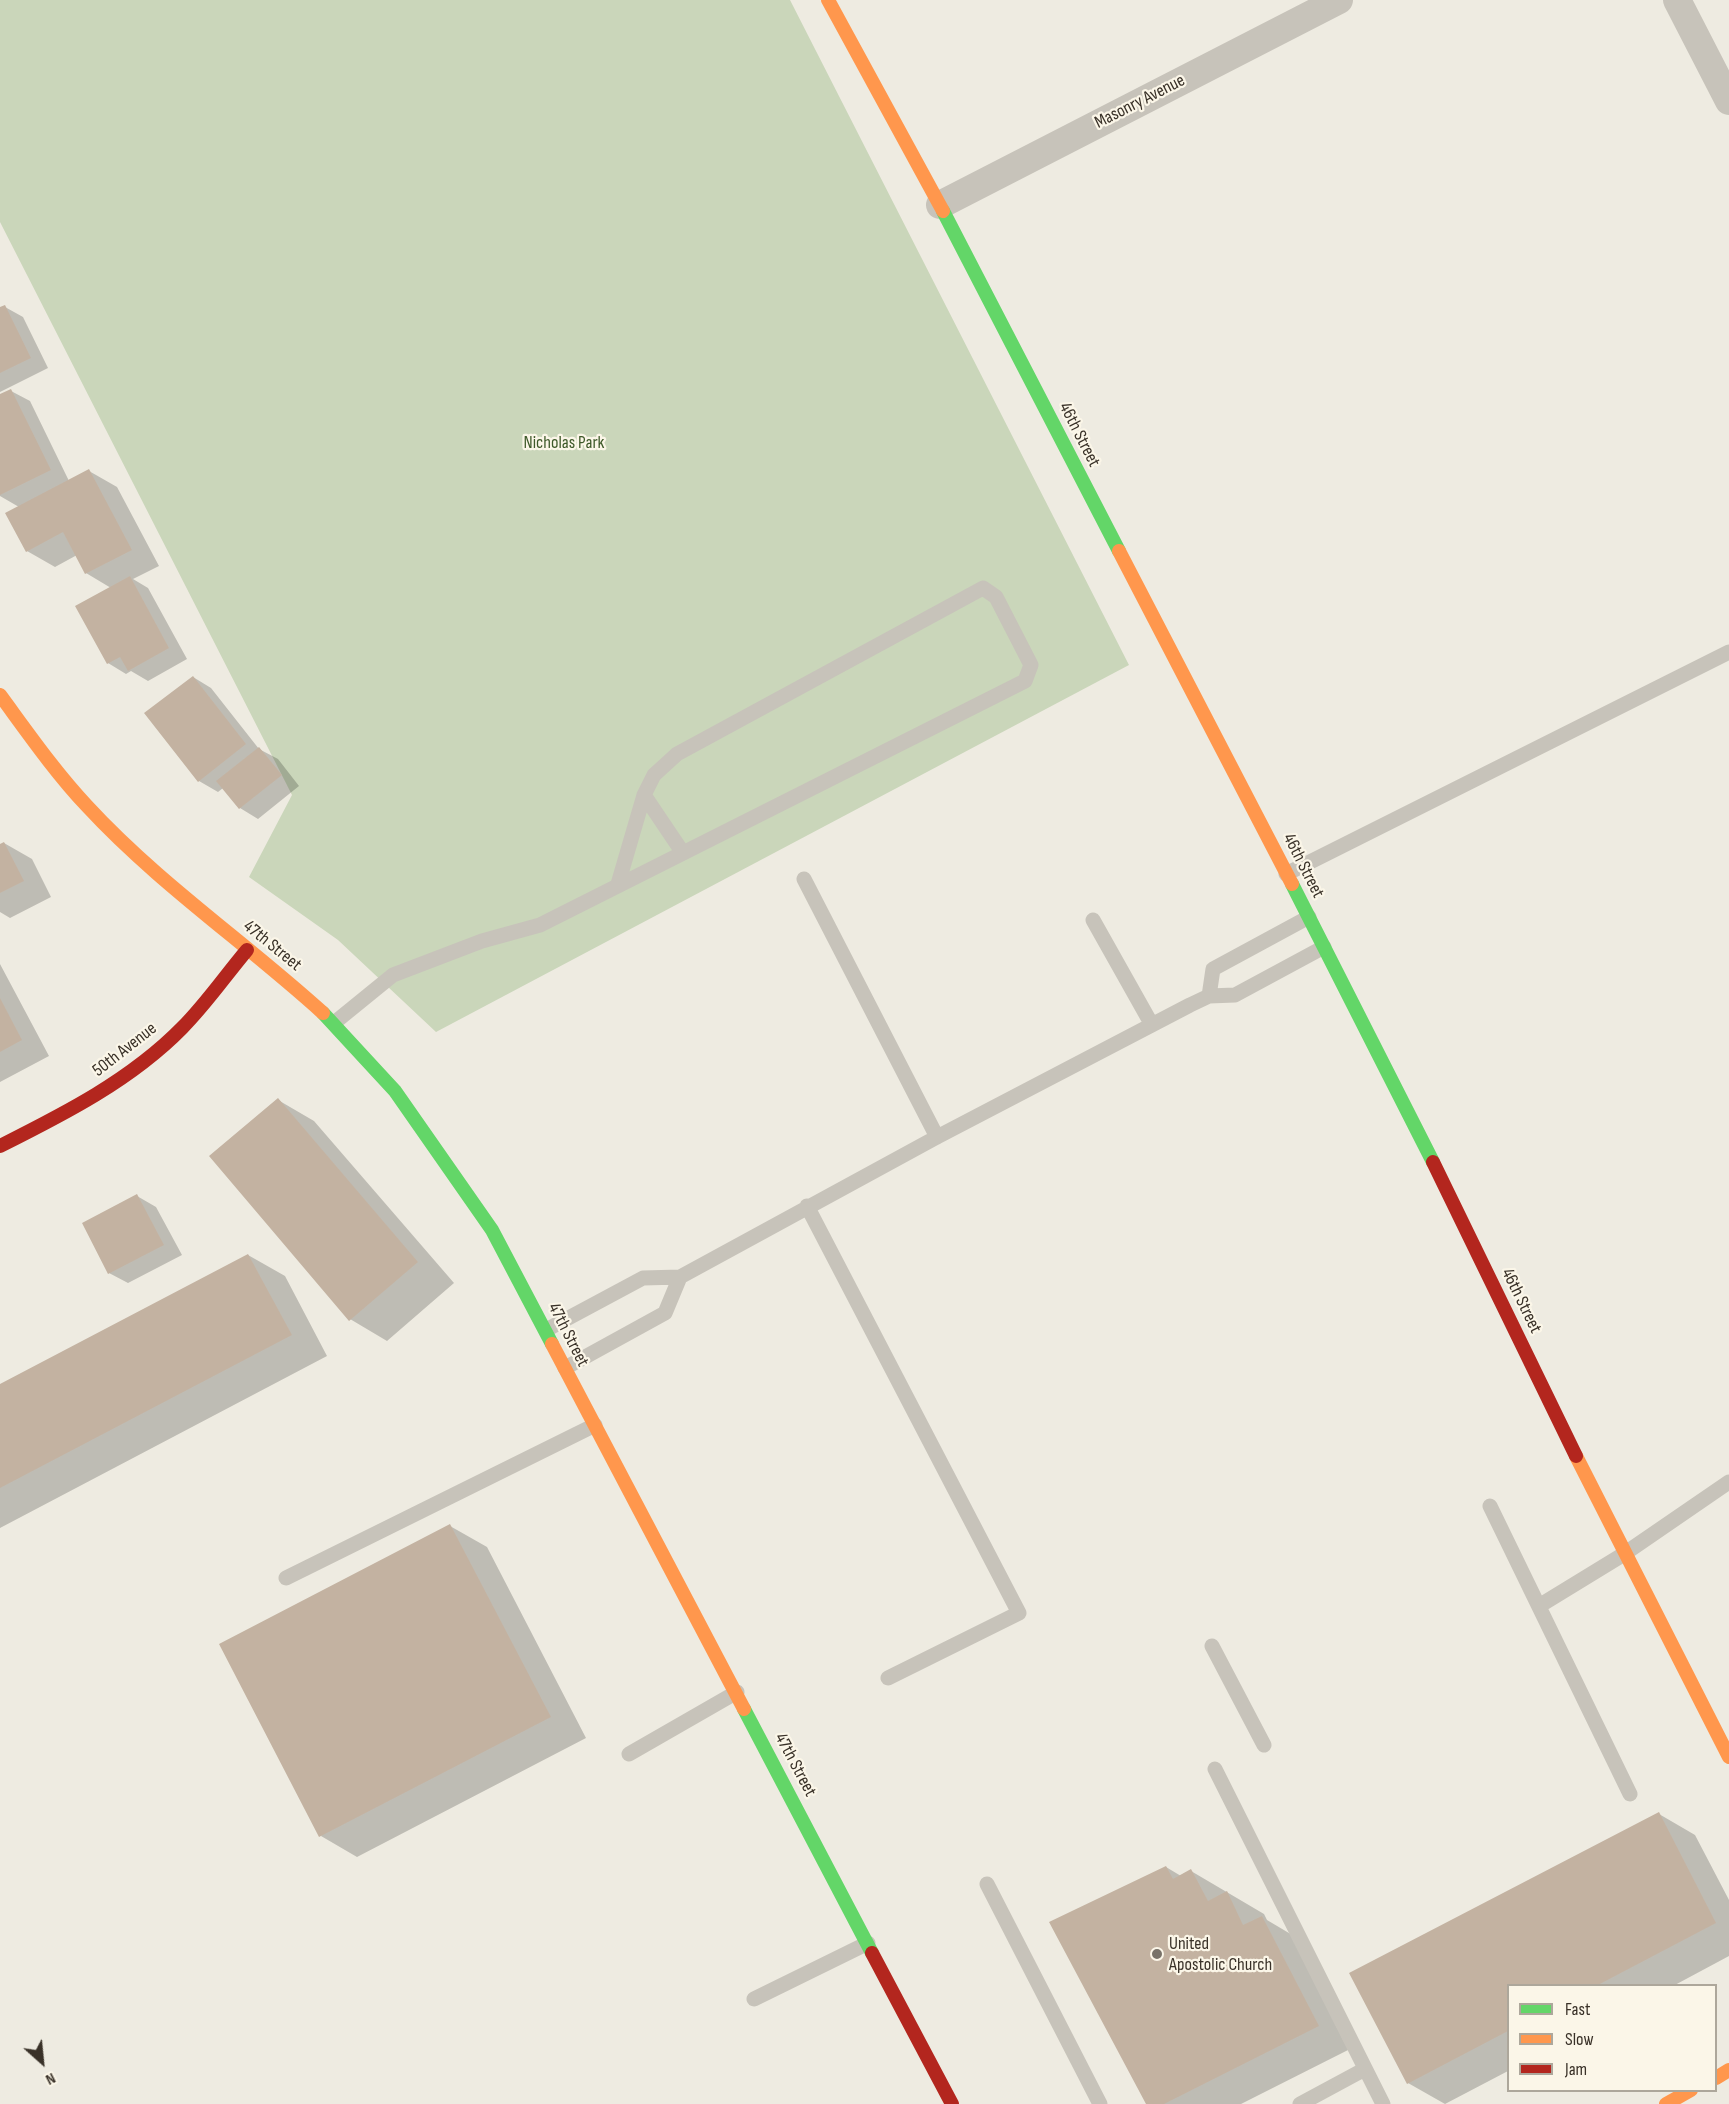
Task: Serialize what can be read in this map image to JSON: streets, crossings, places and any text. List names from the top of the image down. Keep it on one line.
{"streets":{"street":["Masonry Avenue","46th Street","47th Street","50th Avenue"]},"crossings":[["Masonry Avenue","46th Street"],["47th Street","50th Avenue"]],"parks":["Nicholas Park"],"places":["United Apostolic Church"],"legend":["Fast","Slow","Jam"],"north":"bottom right"}
